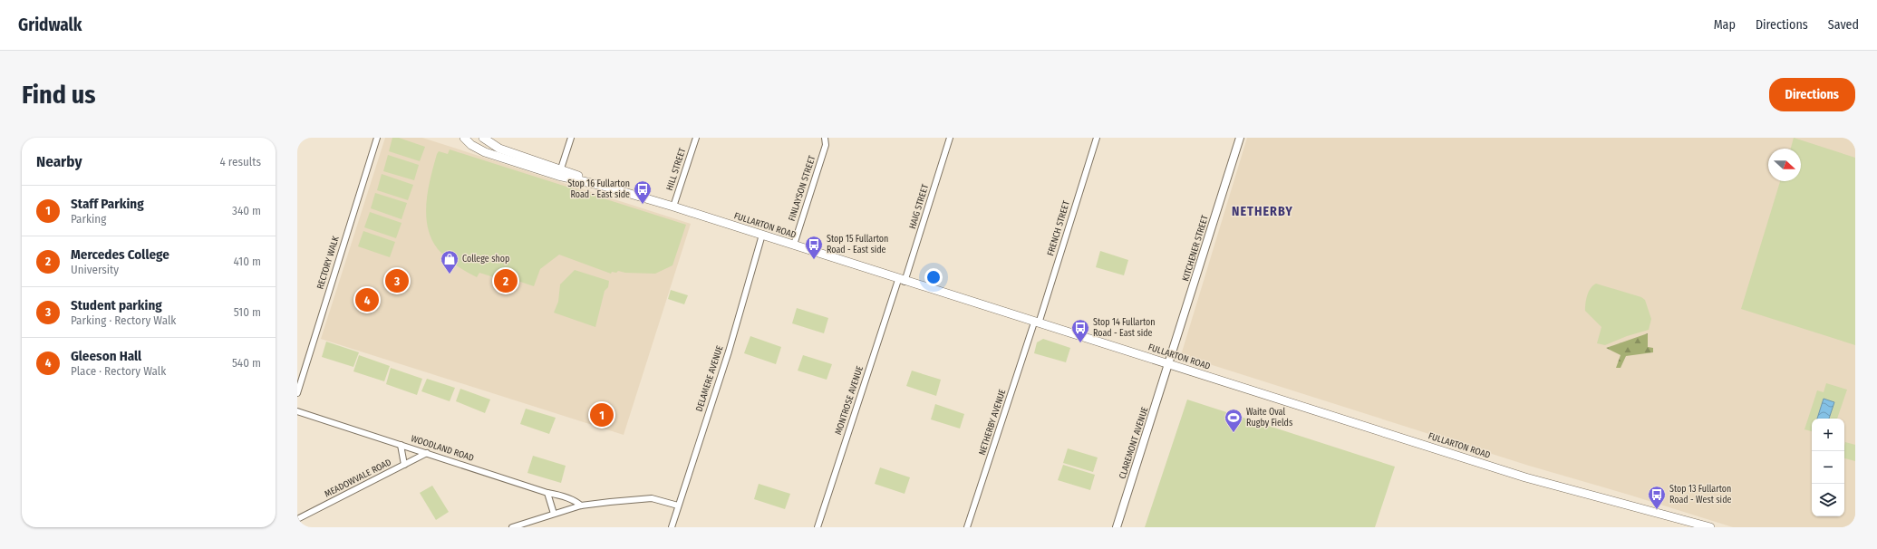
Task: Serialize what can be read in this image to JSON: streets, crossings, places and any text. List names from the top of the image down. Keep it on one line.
{"streets":{"main road":["FULLARTON ROAD"],"street":["HILL STREET","FINLAYSON STREET","HAIG STREET","FRENCH STREET","KITCHENER STREET","RECTORY WALK","DELAMERE AVENUE","MONTROSE AVENUE","NETHERBY AVENUE","CLAREMONT AVENUE","WOODLAND ROAD","MEADOWVALE ROAD"]},"crossings":[["HILL STREET","FULLARTON ROAD"],["FINLAYSON STREET","FULLARTON ROAD"],["HAIG STREET","FULLARTON ROAD"],["HAIG STREET","MONTROSE AVENUE"],["FULLARTON ROAD","FRENCH STREET"],["FULLARTON ROAD","KITCHENER STREET"],["FULLARTON ROAD","DELAMERE AVENUE"],["FULLARTON ROAD","MONTROSE AVENUE"],["FULLARTON ROAD","NETHERBY AVENUE"],["FULLARTON ROAD","CLAREMONT AVENUE"],["FRENCH STREET","NETHERBY AVENUE"],["KITCHENER STREET","CLAREMONT AVENUE"],["WOODLAND ROAD","MEADOWVALE ROAD"]],"districts":["NETHERBY"],"places":{"bus stop":["Stop 16 Fullarton Road - East side","Stop 15 Fullarton Road - East side","Stop 14 Fullarton Road - East side","Stop 13 Fullarton Road - West side"],"shop":["College shop"],"sports":["Waite Oval Rugby Fields"]},"north":"right","page":{"header":"Gridwalk","nav":["Map","Directions","Saved"],"buttons":"Directions","title":"Find us","heading":["Nearby","4 results"],"list":[{"mark":"1","name":"Staff Parking","note":"Parking","value":"340 m"},{"mark":"2","name":"Mercedes College","note":"University","value":"410 m"},{"mark":"3","name":"Student parking","note":"Parking · Rectory Walk","value":"510 m"},{"mark":"4","name":"Gleeson Hall","note":"Place · Rectory Walk","value":"540 m"}],"pins":["2","3","4","1"],"map_buttons":["+","−"]}}
